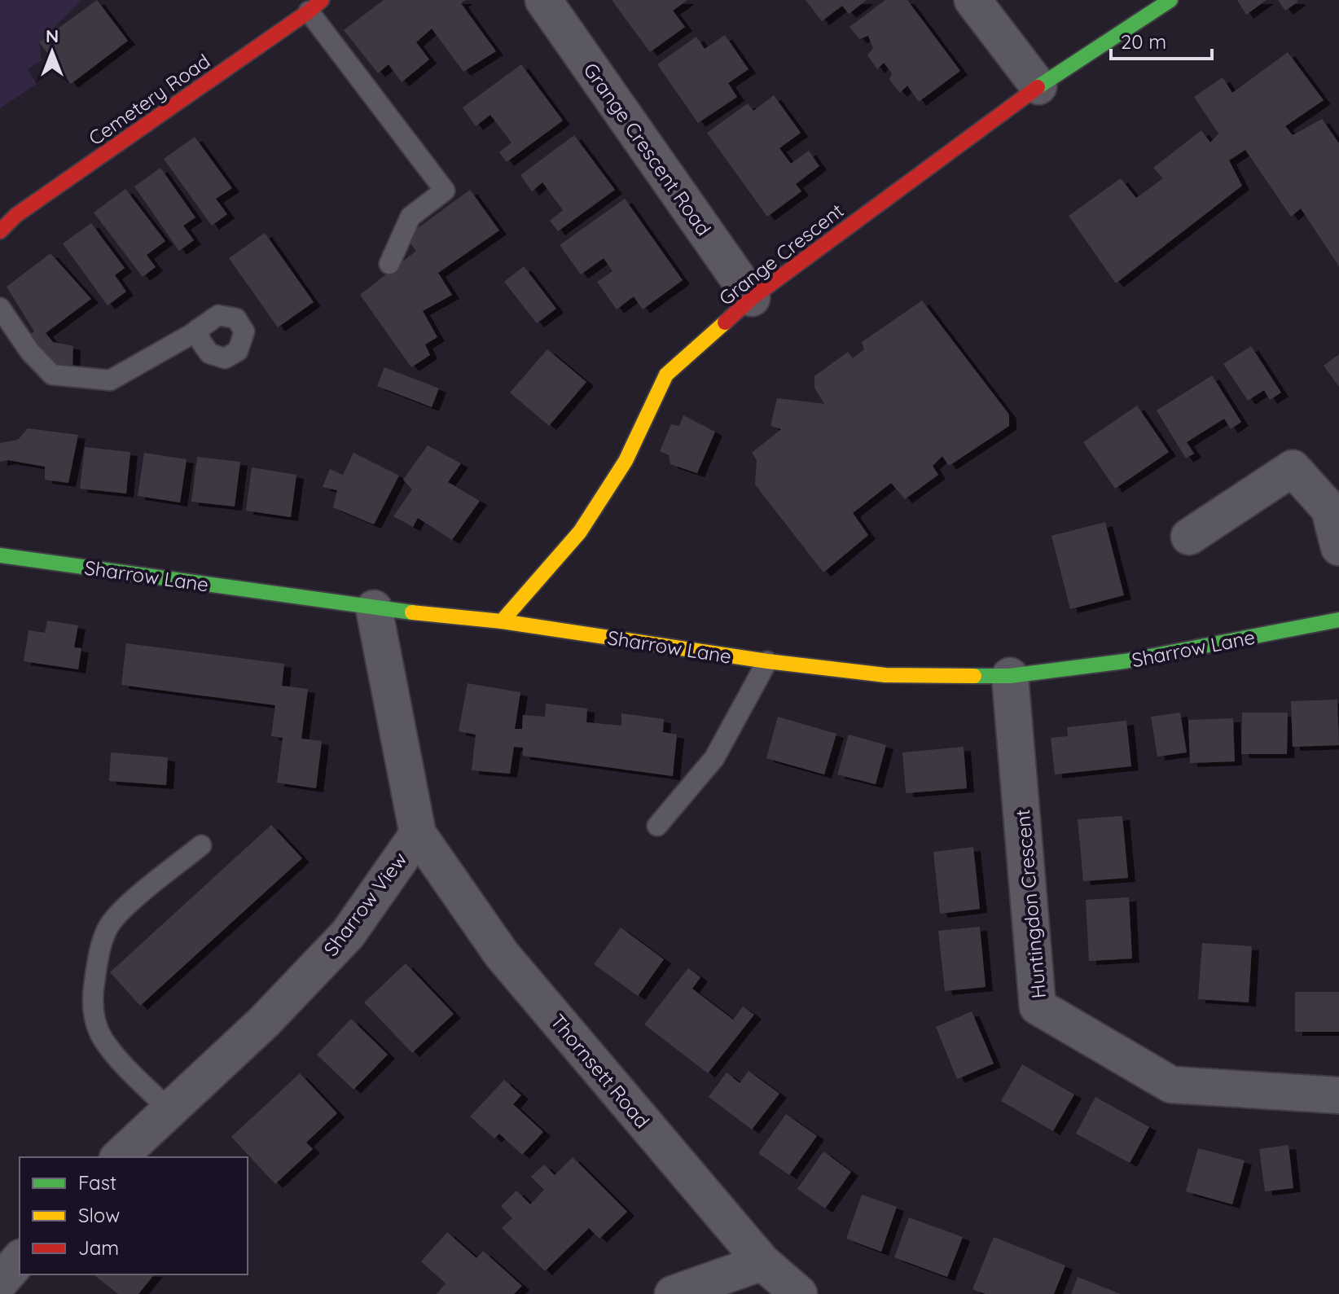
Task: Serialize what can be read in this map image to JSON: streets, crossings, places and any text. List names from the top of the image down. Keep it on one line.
{"streets":{"street":["Cemetery Road","Grange Crescent Road","Grange Crescent","Sharrow Lane","Sharrow View","Huntingdon Crescent","Thornsett Road"]},"crossings":[["Grange Crescent Road","Grange Crescent"],["Grange Crescent","Sharrow Lane"],["Sharrow Lane","Sharrow View"],["Sharrow Lane","Huntingdon Crescent"],["Sharrow View","Thornsett Road"]],"legend":["Fast","Slow","Jam"],"scale_bar":"20 m","north":"top"}
